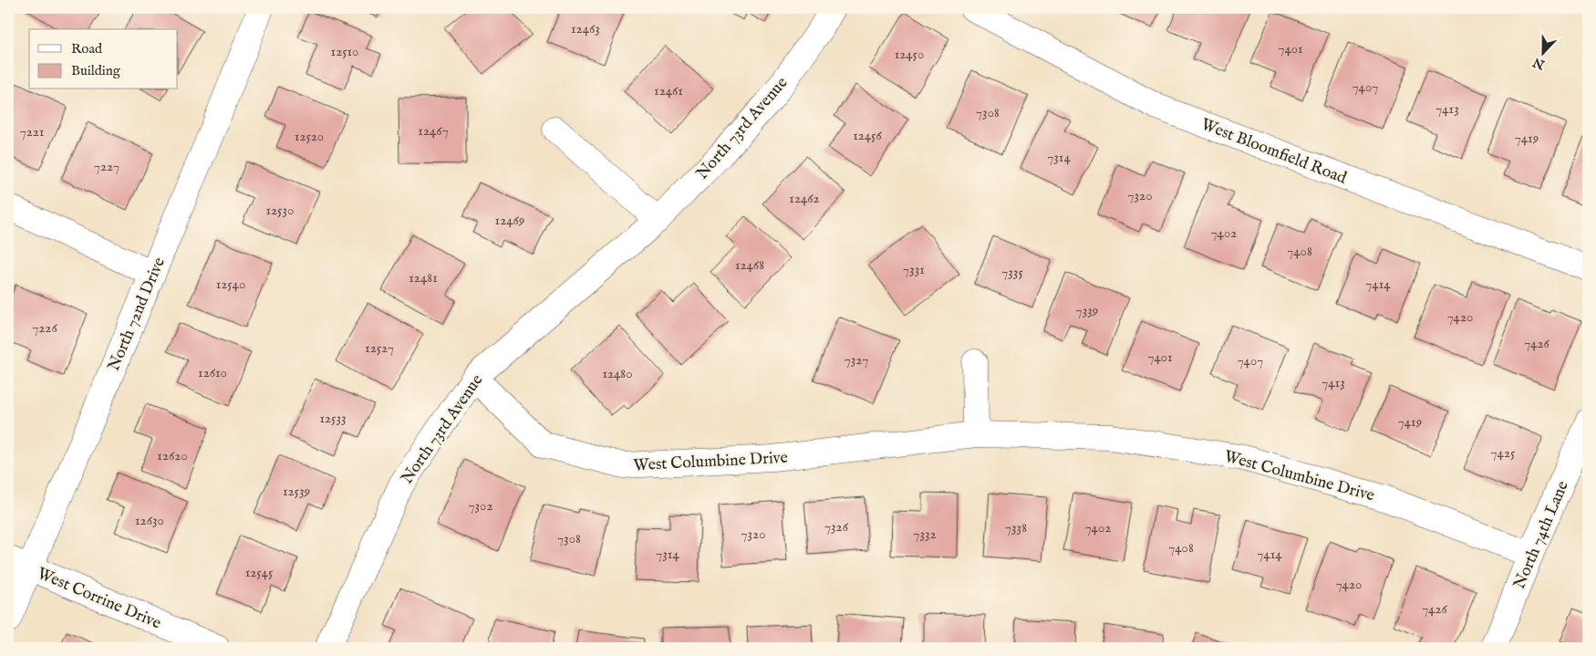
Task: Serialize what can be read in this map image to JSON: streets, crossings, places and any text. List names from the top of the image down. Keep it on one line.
{"streets":{"street":["North 73rd Avenue","West Bloomfield Road","North 72nd Drive","West Columbine Drive","North 74th Lane","West Corrine Drive"]},"crossings":[["North 73rd Avenue","West Columbine Drive"],["North 72nd Drive","West Corrine Drive"],["West Columbine Drive","North 74th Lane"]],"house_numbers":["12463","7401","12510","12450","7407","12461","7413","7308","12467","7221","12456","12520","7419","7314","7227","7320","12462","12530","12469","7402","7408","12468","7331","7335","12481","12540","7414","7339","7420","7226","7426","12527","7401","7327","7407","12610","12480","7413","12533","7419","7425","12620","12539","7302","12630","7326","7338","7402","7320","7332","7308","7408","7314","7414","12545","7420","7426"],"legend":["Road","Building"],"north":"bottom"}
